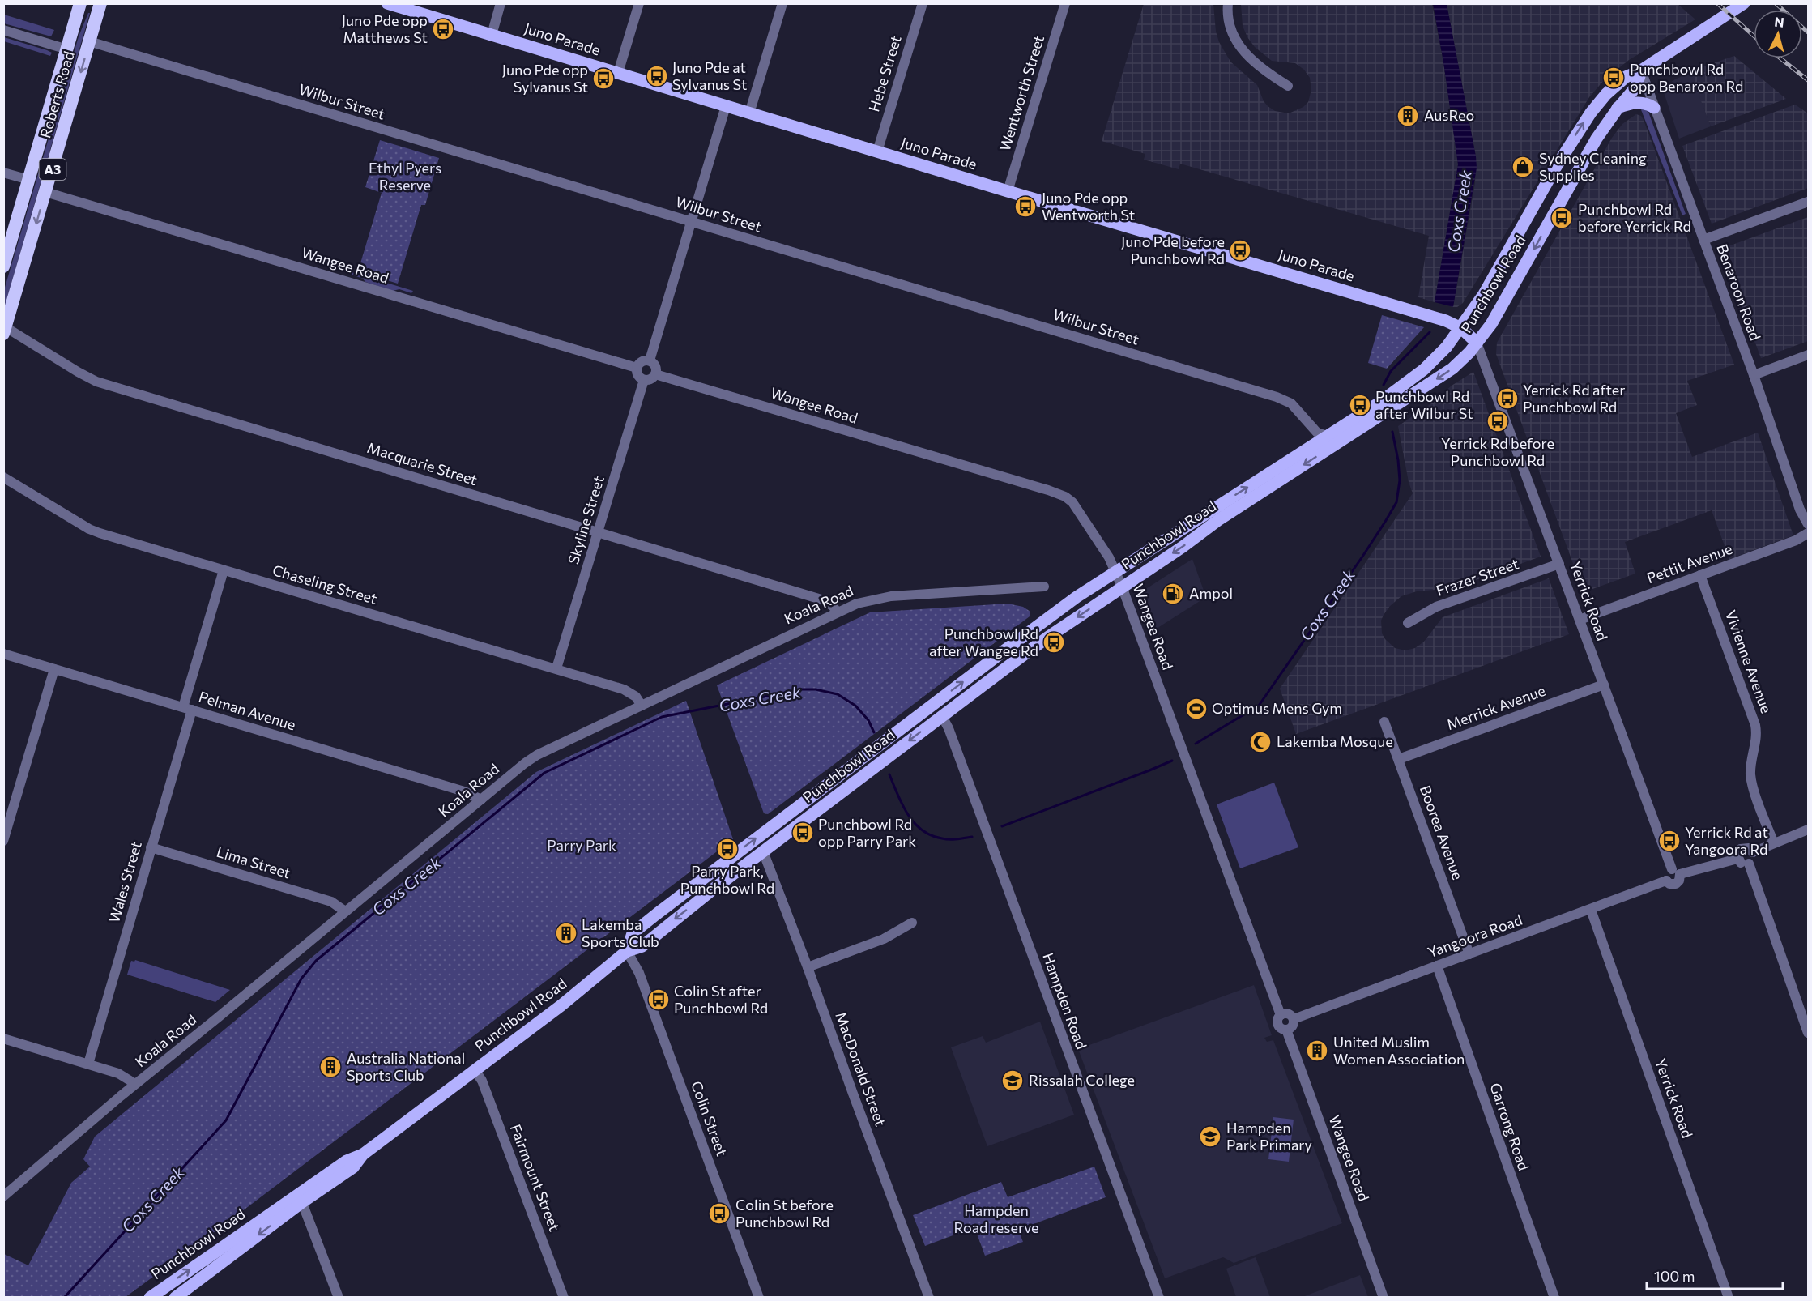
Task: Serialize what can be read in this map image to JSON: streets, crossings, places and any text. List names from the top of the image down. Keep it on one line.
{"streets":{"highway":["Roberts Road","A3"],"main road":["Juno Parade","Punchbowl Road"],"street":["Hebe Street","Wentworth Street","Wilbur Street","Wangee Road","Benaroon Road","Macquarie Street","Skyline Street","Pettit Avenue","Frazer Street","Chaseling Street","Yerrick Road","Koala Road","Vivienne Avenue","Merrick Avenue","Pelman Avenue","Boorea Avenue","Lima Street","Wales Street","Yangoora Road","Hampden Road","MacDonald Street","Colin Street","Garrong Road","Fairmount Street"]},"crossings":[["Juno Parade","Hebe Street"],["Juno Parade","Wentworth Street"],["Juno Parade","Punchbowl Road"],["Juno Parade","Yerrick Road"],["Roberts Road","Wilbur Street"],["Roberts Road","Wangee Road"],["Roberts Road","Macquarie Street"],["Wilbur Street","Punchbowl Road"],["Wangee Road","Punchbowl Road"],["Wangee Road","Skyline Street"],["Wangee Road","Yangoora Road"],["Punchbowl Road","Benaroon Road"],["Punchbowl Road","Yerrick Road"],["Punchbowl Road","Hampden Road"],["Punchbowl Road","MacDonald Street"],["Punchbowl Road","Colin Street"],["Punchbowl Road","Fairmount Street"],["Macquarie Street","Skyline Street"],["Macquarie Street","Koala Road"],["Skyline Street","Chaseling Street"],["Pettit Avenue","Yerrick Road"],["Pettit Avenue","Vivienne Avenue"],["Frazer Street","Yerrick Road"],["Chaseling Street","Koala Road"],["Chaseling Street","Wales Street"],["Yerrick Road","Merrick Avenue"],["Yerrick Road","Yangoora Road"],["Koala Road","Pelman Avenue"],["Koala Road","Lima Street"],["Merrick Avenue","Boorea Avenue"],["Pelman Avenue","Wales Street"],["Boorea Avenue","Yangoora Road"],["Lima Street","Wales Street"],["Yangoora Road","Garrong Road"]],"water":["Coxs Creek"],"parks":["Ethyl Pyers Reserve","Parry Park","Hampden Road reserve"],"places":{"bus stop":["Juno Pde opp Matthews St","Juno Pde at Sylvanus St","Punchbowl Rd opp Benaroon Rd","Juno Pde opp Sylvanus St","Juno Pde opp Wentworth St","Punchbowl Rd before Yerrick Rd","Juno Pde before Punchbowl Rd","Yerrick Rd after Punchbowl Rd","Punchbowl Rd after Wilbur St","Yerrick Rd before Punchbowl Rd","Punchbowl Rd after Wangee Rd","Punchbowl Rd opp Parry Park","Yerrick Rd at Yangoora Rd","Parry Park, Punchbowl Rd","Colin St after Punchbowl Rd","Colin St before Punchbowl Rd"],"building":["AusReo","Lakemba Sports Club","United Muslim Women Association","Australia National Sports Club"],"shop":["Sydney Cleaning Supplies"],"fuel station":["Ampol"],"sports":["Optimus Mens Gym"],"mosque":["Lakemba Mosque"],"school or university":["Rissalah College","Hampden Park Primary"]},"scale_bar":"100 m","north":"top"}
